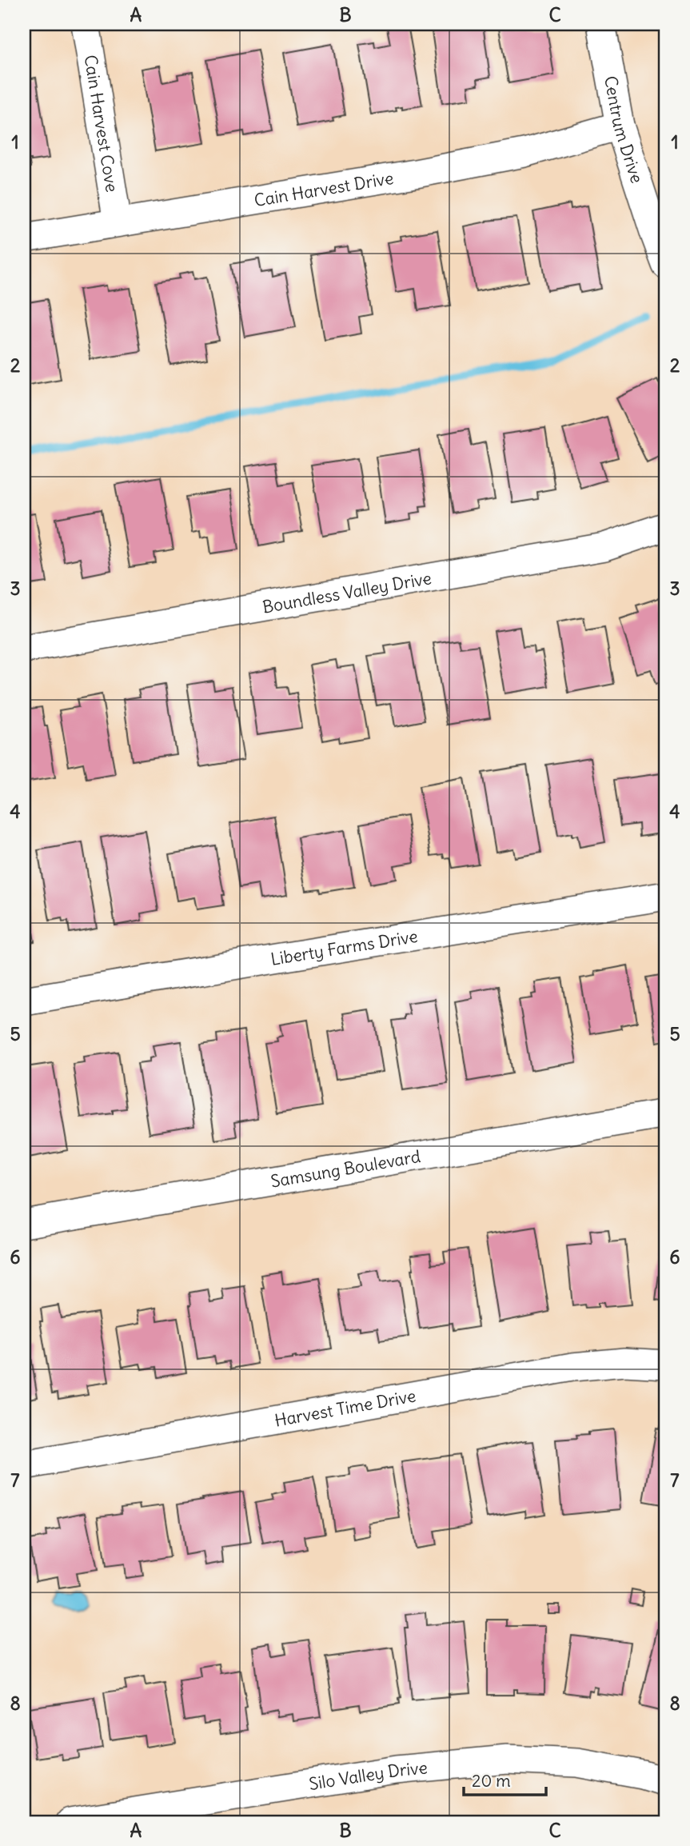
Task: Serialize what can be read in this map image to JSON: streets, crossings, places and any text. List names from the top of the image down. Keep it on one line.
{"streets":{"street":["Cain Harvest Cove","Centrum Drive","Cain Harvest Drive","Boundless Valley Drive","Liberty Farms Drive","Samsung Boulevard","Harvest Time Drive","Silo Valley Drive"]},"crossings":[["Cain Harvest Cove","Cain Harvest Drive"],["Centrum Drive","Cain Harvest Drive"]],"scale_bar":"20 m","grid":{"columns":["A","B","C"],"rows":["1","2","3","4","5","6","7","8"]}}
